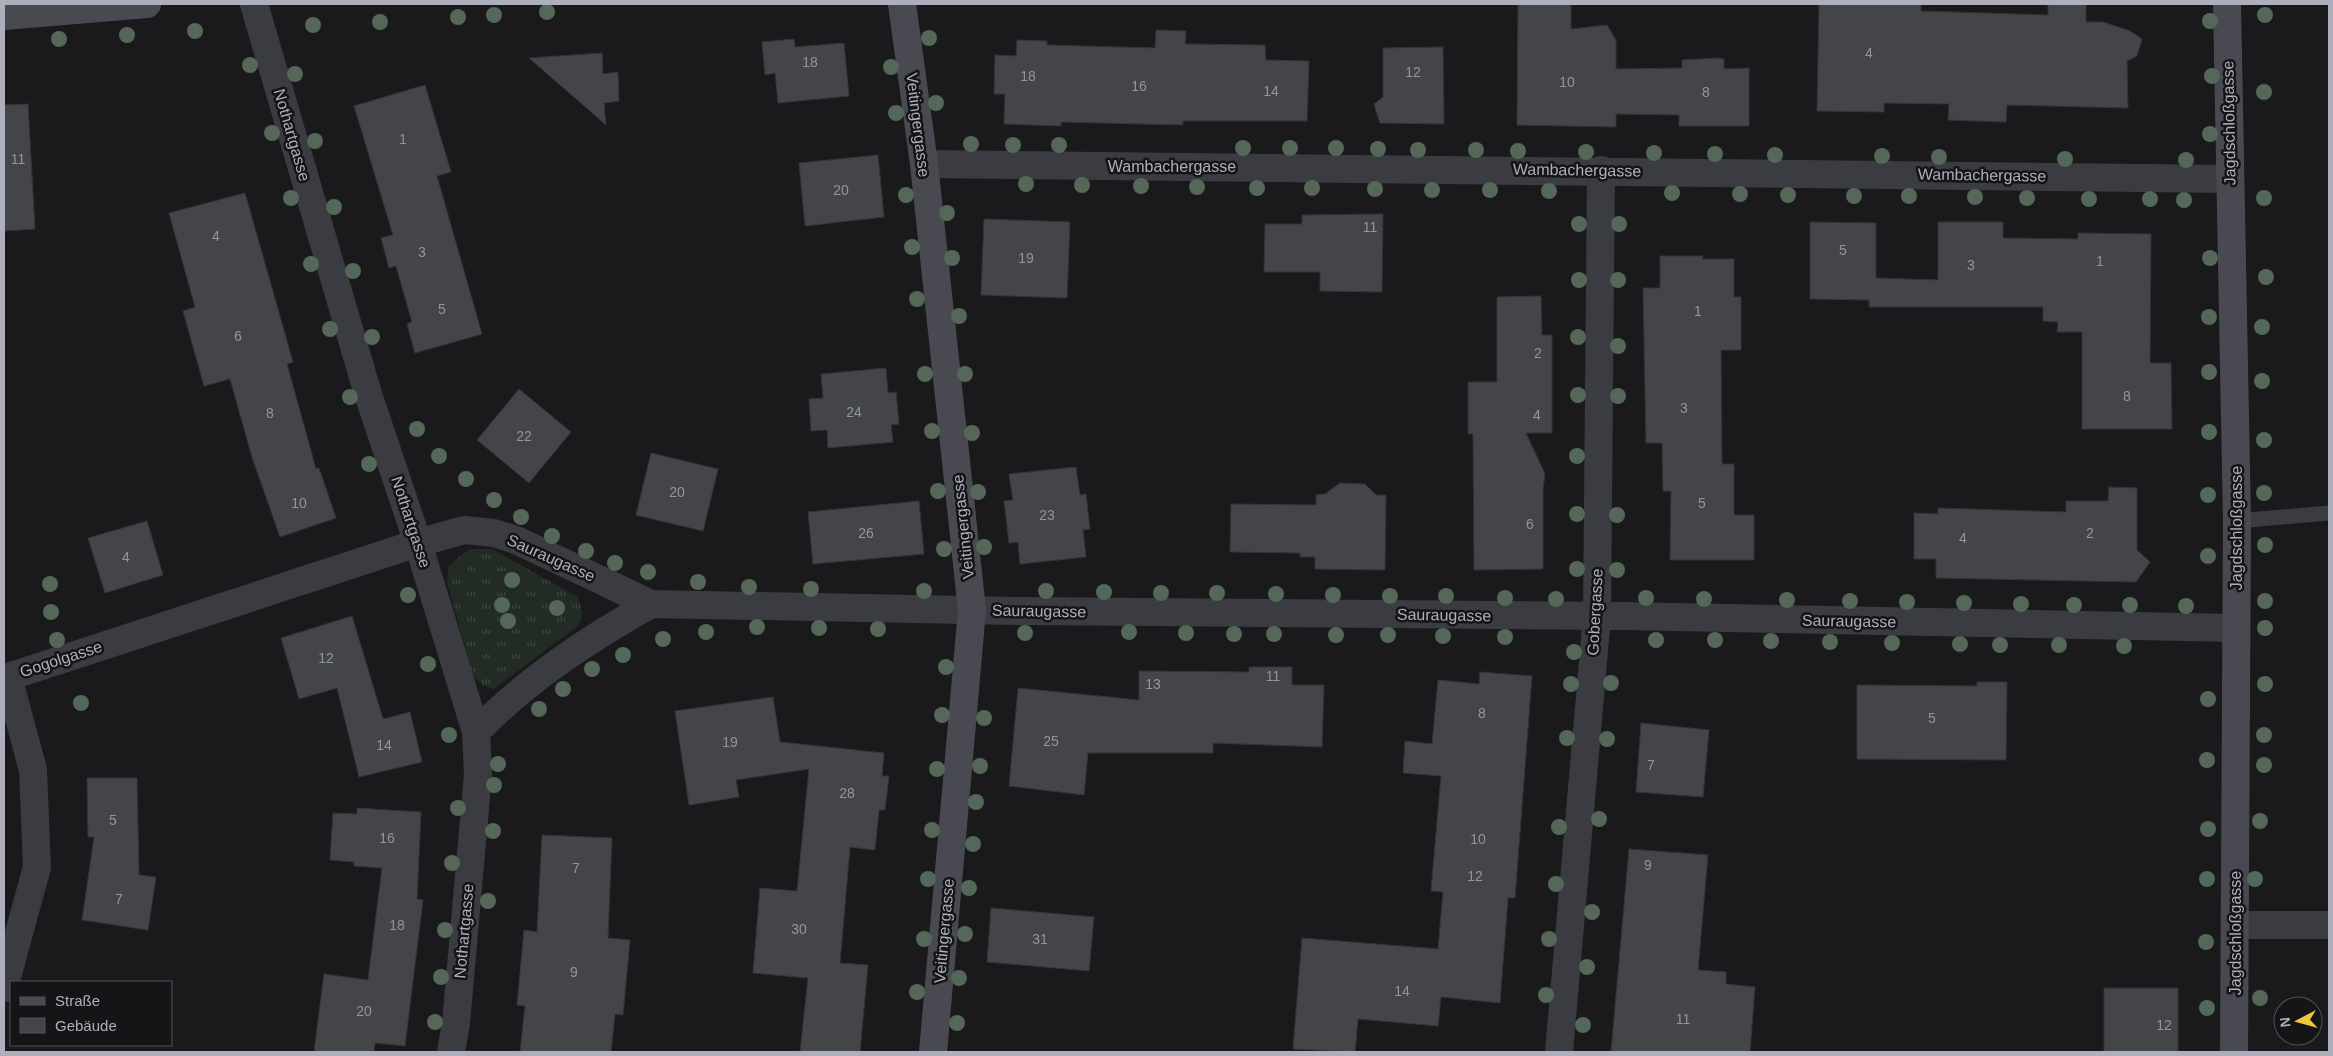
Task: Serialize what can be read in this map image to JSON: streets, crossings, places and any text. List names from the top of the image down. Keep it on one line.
{"streets":{"street":["Jagdschloßgasse","Veitingergasse","Nothartgasse","Wambachergasse","Sauraugasse","Gobergasse","Gogolgasse"]},"crossings":[["Jagdschloßgasse","Wambachergasse"],["Jagdschloßgasse","Sauraugasse"],["Veitingergasse","Wambachergasse"],["Veitingergasse","Sauraugasse"],["Nothartgasse","Sauraugasse"],["Nothartgasse","Gogolgasse"],["Wambachergasse","Gobergasse"],["Sauraugasse","Gobergasse"],["Sauraugasse","Gogolgasse"]],"house_numbers":["4","18","12","18","10","16","14","8","1","11","20","11","4","5","3","19","1","3","5","1","6","2","8","3","24","8","4","22","20","10","5","23","6","26","2","4","4","12","11","13","8","5","25","19","14","7","28","5","16","10","9","7","12","7","18","30","31","9","14","20","11","12"],"legend":["Straße","Gebäude"],"north":"left"}
